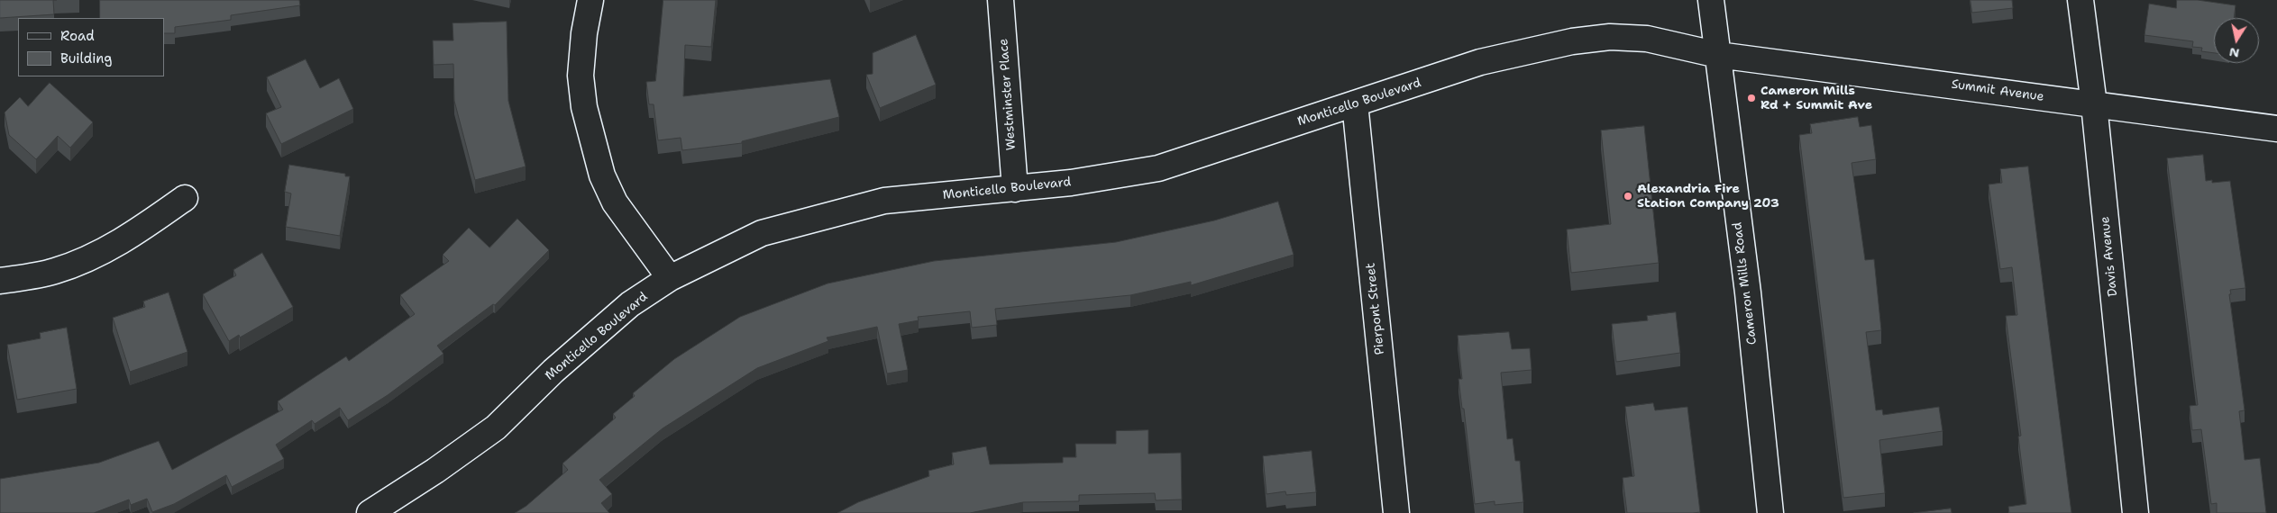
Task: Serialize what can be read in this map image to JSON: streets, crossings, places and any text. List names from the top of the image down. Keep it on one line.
{"streets":{"street":["Summit Avenue","Westminster Place","Monticello Boulevard","Davis Avenue","Cameron Mills Road","Pierpont Street"]},"crossings":[["Summit Avenue","Monticello Boulevard"],["Summit Avenue","Davis Avenue"],["Summit Avenue","Cameron Mills Road"],["Westminster Place","Monticello Boulevard"],["Monticello Boulevard","Cameron Mills Road"],["Monticello Boulevard","Pierpont Street"]],"places":["Cameron Mills Rd + Summit Ave","Alexandria Fire Station Company 203"],"legend":["Road","Building"],"north":"bottom"}
